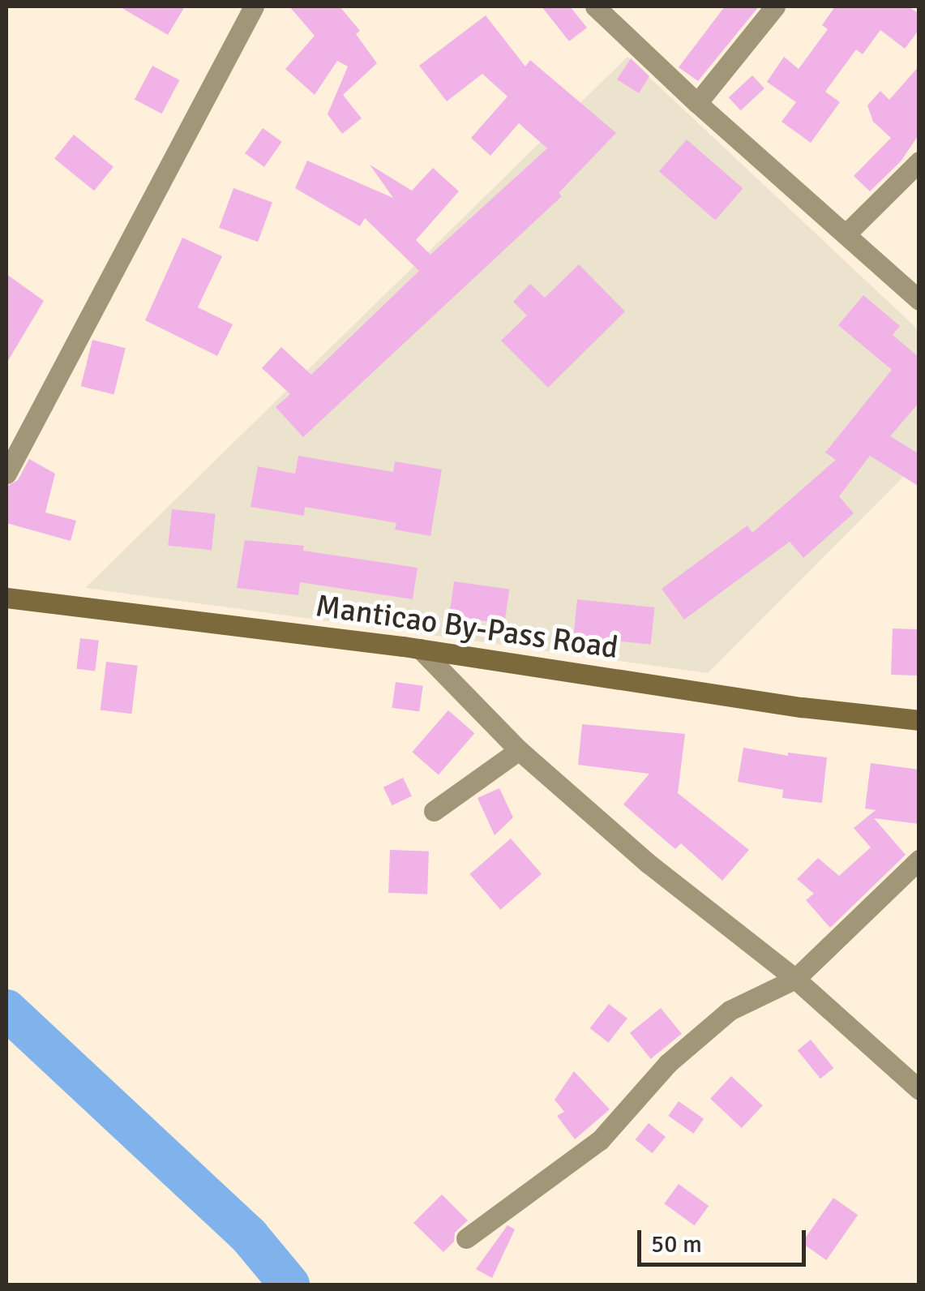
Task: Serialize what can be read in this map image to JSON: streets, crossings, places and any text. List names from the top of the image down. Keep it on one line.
{"streets":{"street":["Manticao By-Pass Road"]},"scale_bar":"50 m"}
